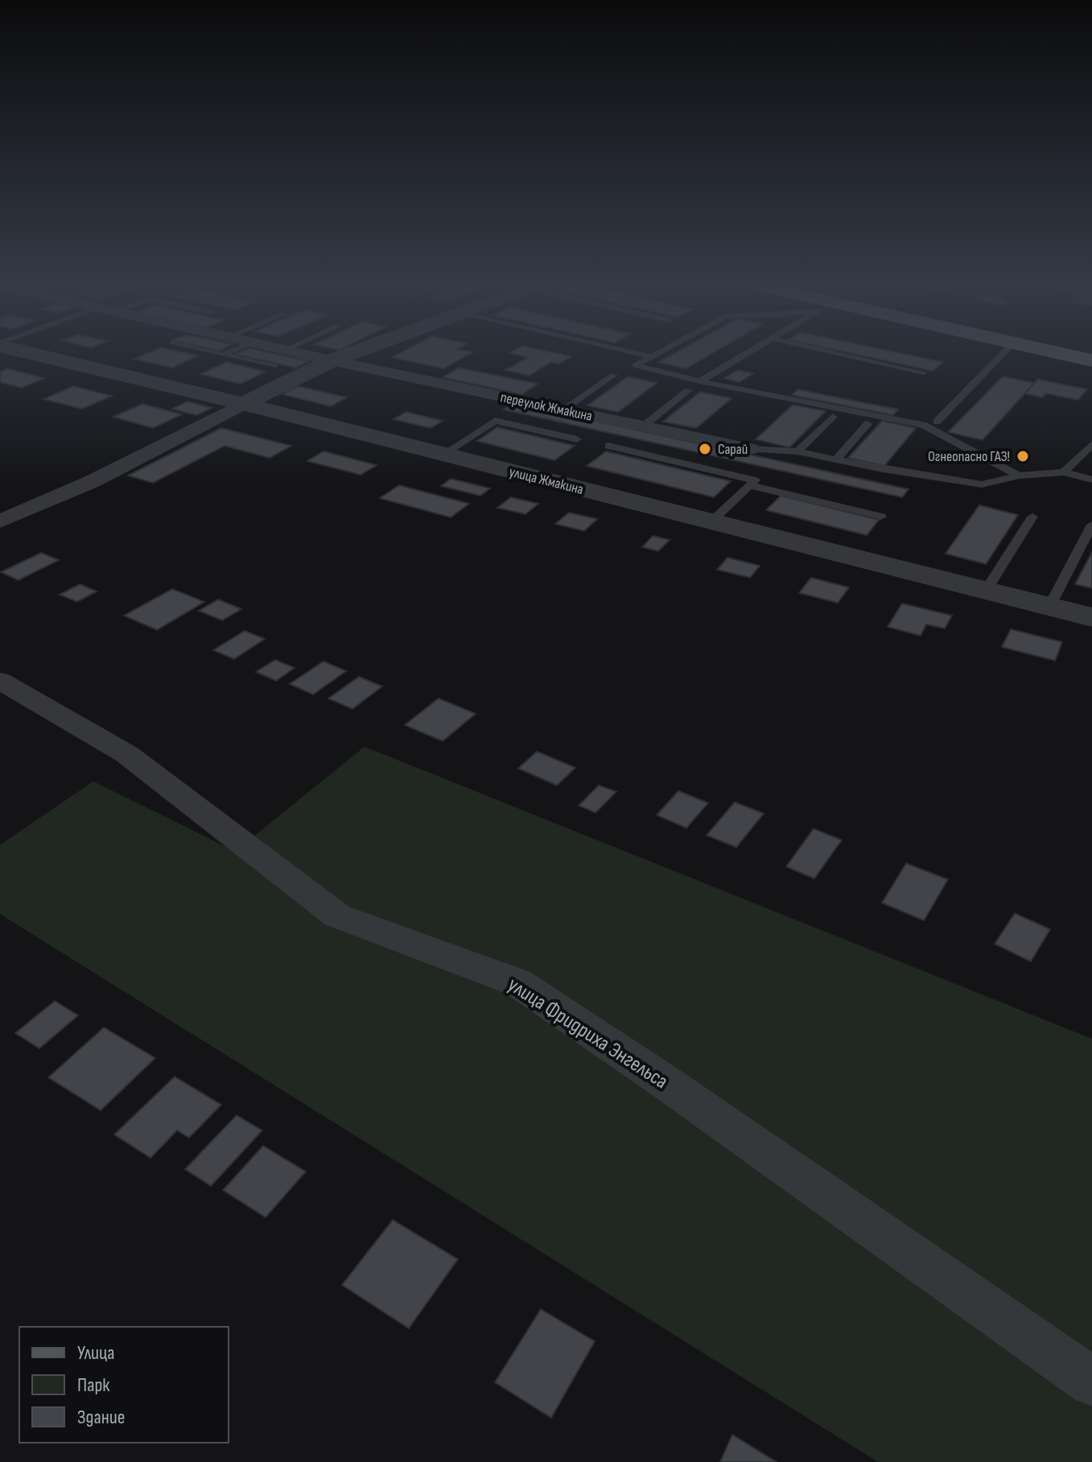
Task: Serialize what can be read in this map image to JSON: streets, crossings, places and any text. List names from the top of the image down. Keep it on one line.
{"streets":{"street":["переулок Жмакина","улица Жмакина","улица Фридриха Энгельса"]},"places":["Сарай","Огнеопасно ГАЗ!"],"legend":["Улица","Парк","Здание"]}
